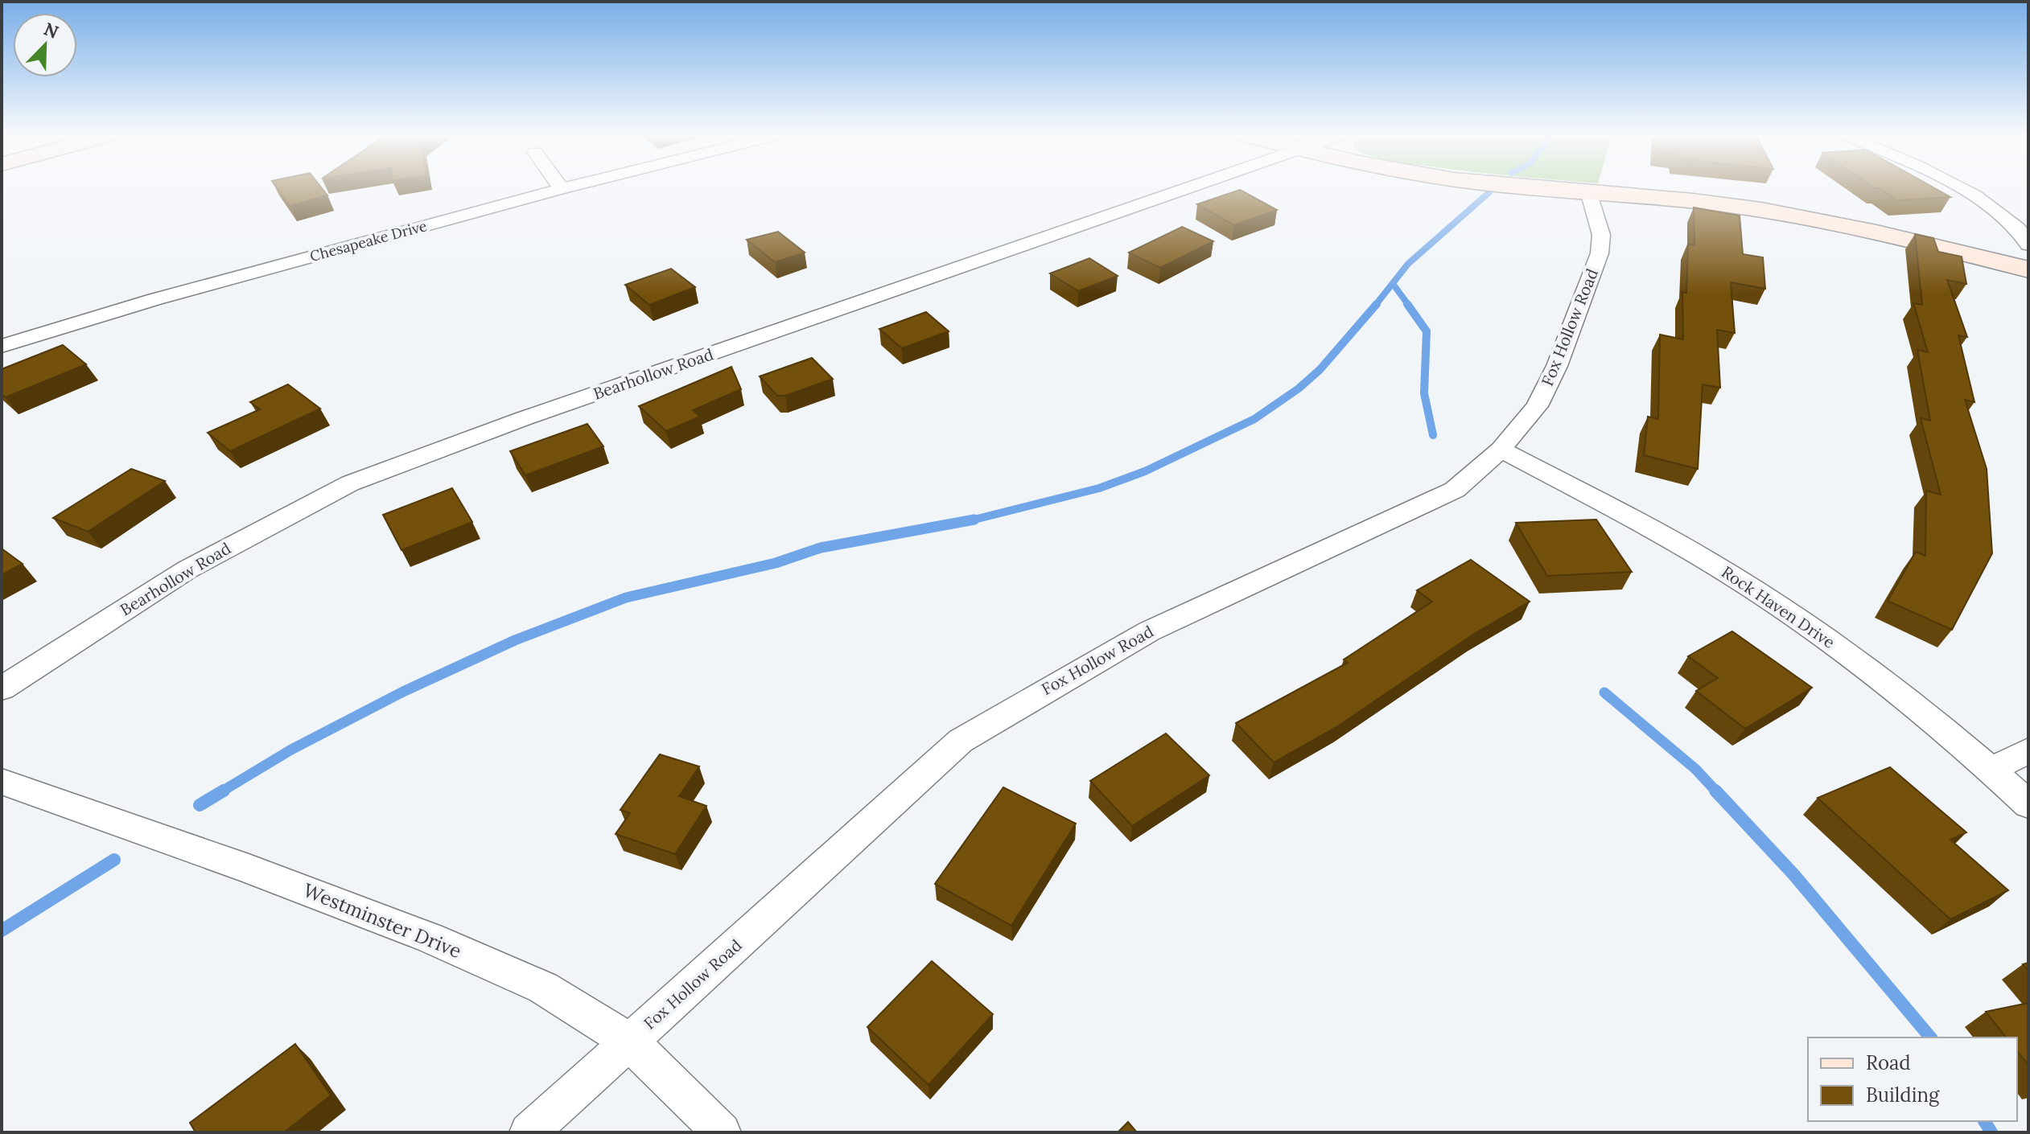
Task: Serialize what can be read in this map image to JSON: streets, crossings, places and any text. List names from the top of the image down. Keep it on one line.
{"streets":{"street":["Chesapeake Drive","Fox Hollow Road","Bearhollow Road","Rock Haven Drive","Westminster Drive"]},"crossings":[["Fox Hollow Road","Rock Haven Drive"],["Fox Hollow Road","Westminster Drive"]],"legend":["Road","Building"],"north":"top right"}
